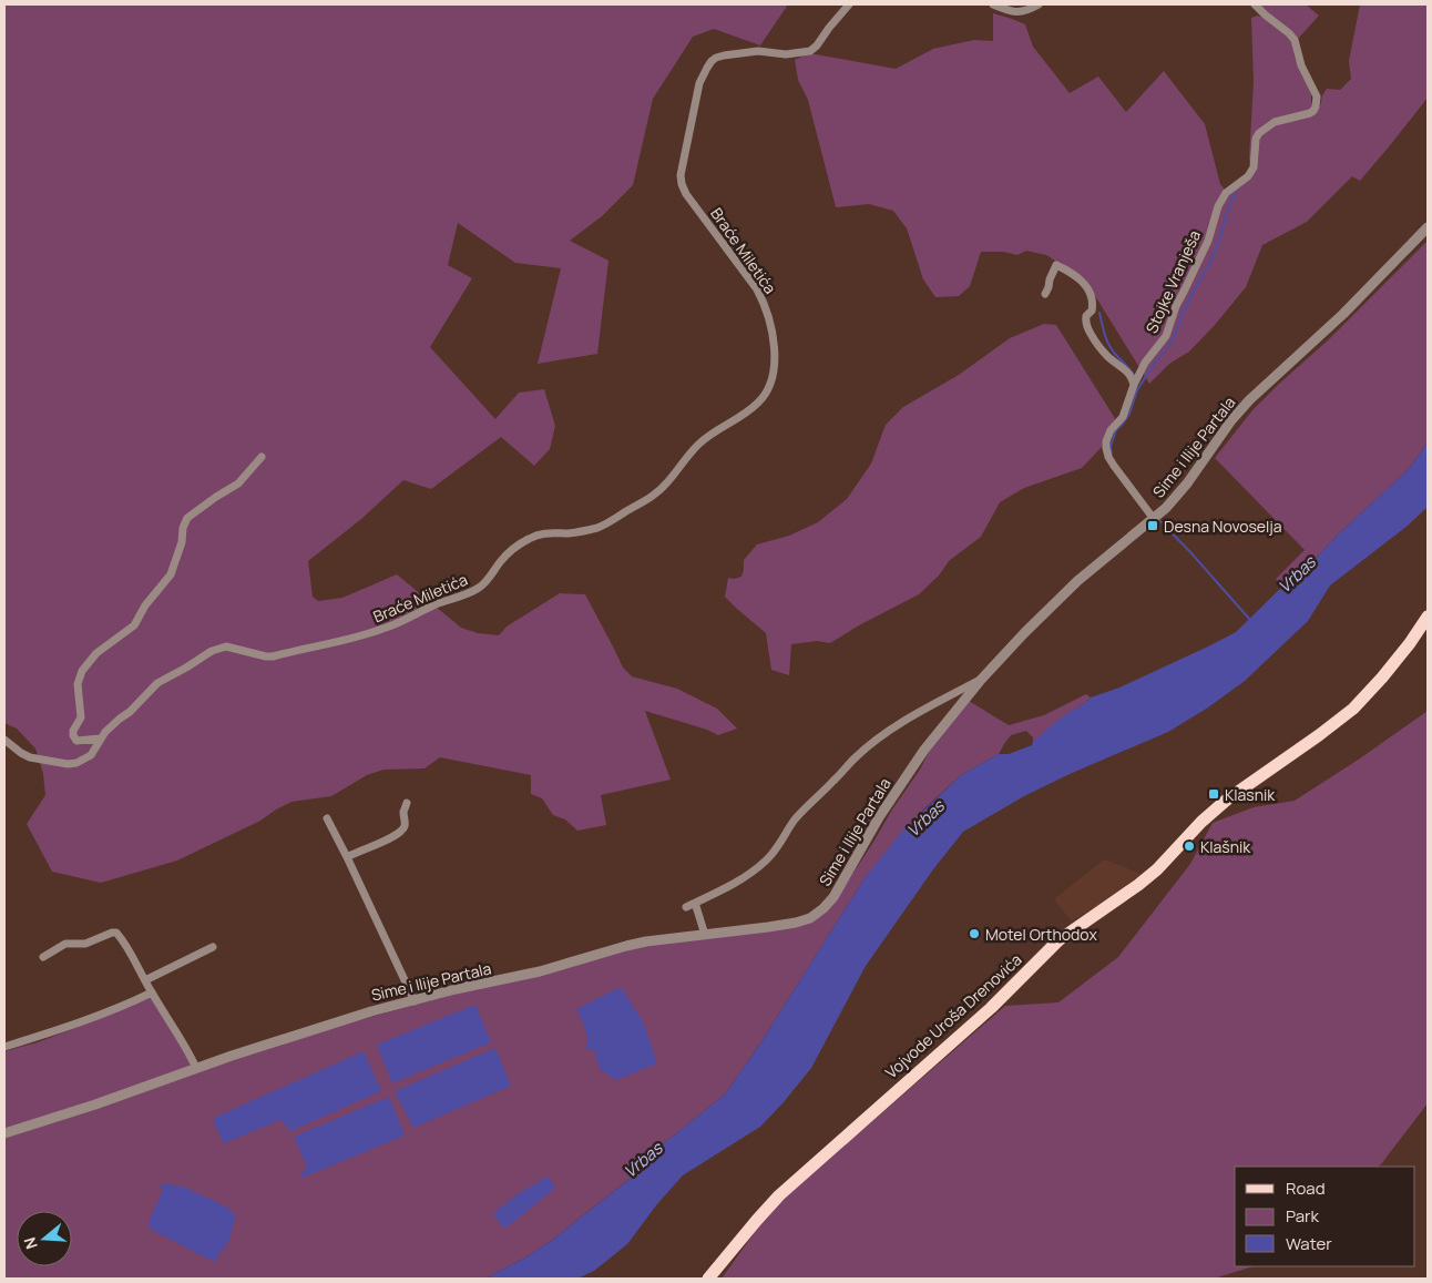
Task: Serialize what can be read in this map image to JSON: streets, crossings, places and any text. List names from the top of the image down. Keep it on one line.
{"streets":{"main road":["Vojvode Uroša Drenovića"],"street":["Braće Miletića","Stojke Vranješa","Sime i Ilije Partala"]},"crossings":[["Stojke Vranješa","Sime i Ilije Partala"]],"water":["Vrbas"],"places":{"transit":["Desna Novoselja","Klasnik"],"other":["Klašnik","Motel Orthodox"]},"legend":["Road","Park","Water"],"north":"left"}
